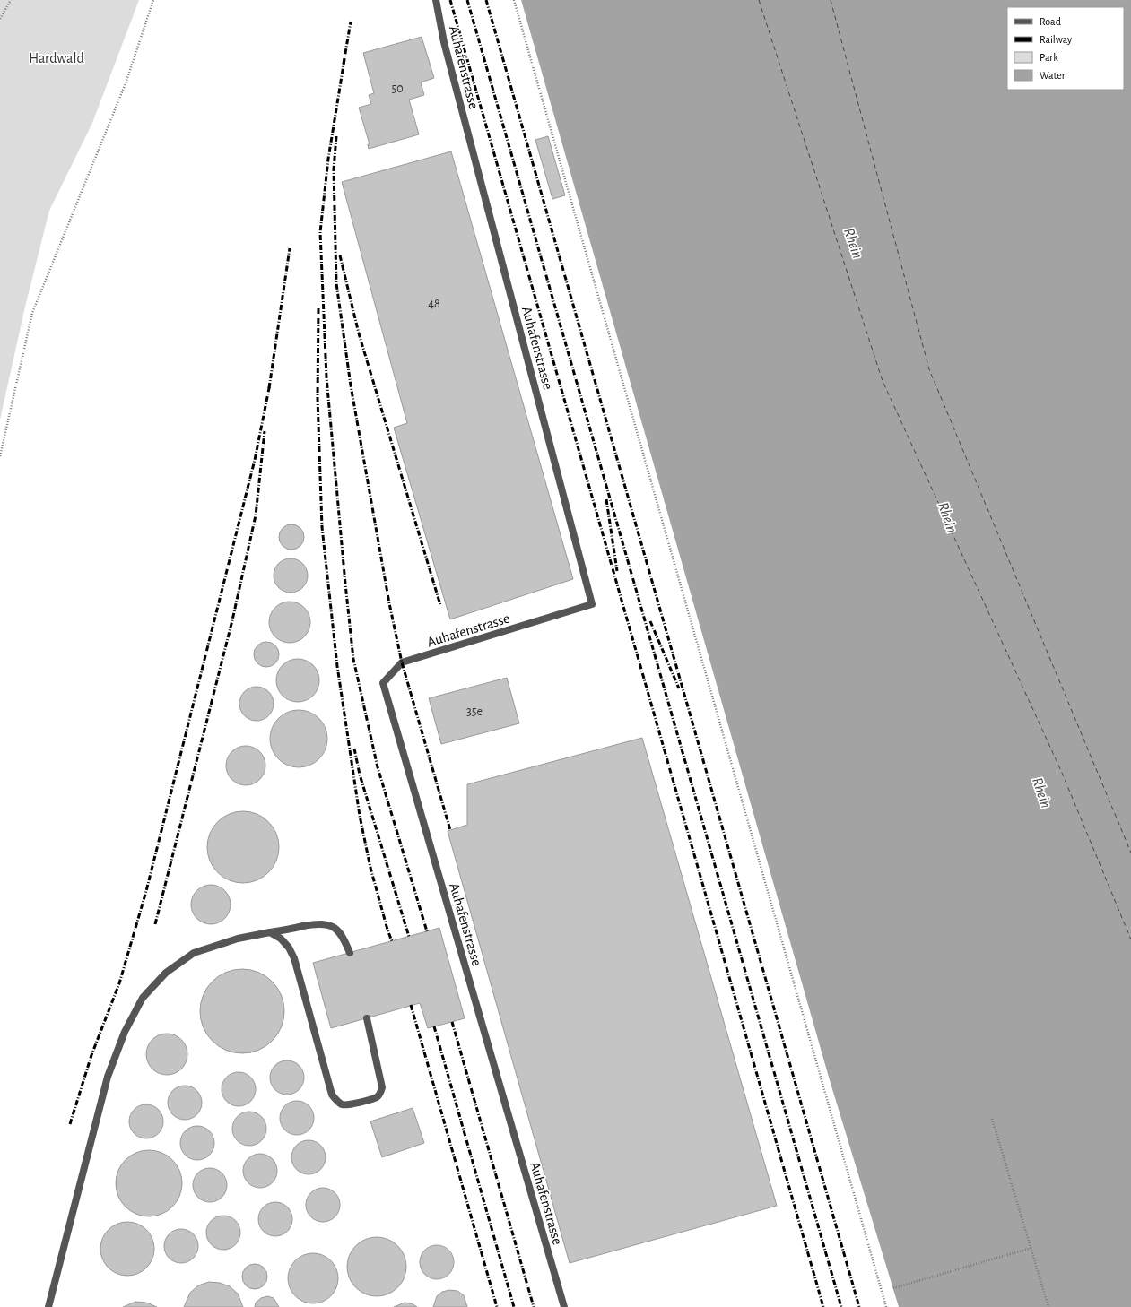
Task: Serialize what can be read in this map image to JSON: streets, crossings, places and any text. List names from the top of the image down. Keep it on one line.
{"streets":{"street":["Auhafenstrasse"]},"water":["Rhein"],"parks":["Hardwald"],"house_numbers":["50","48","35e"],"legend":["Road","Railway","Park","Water"]}
